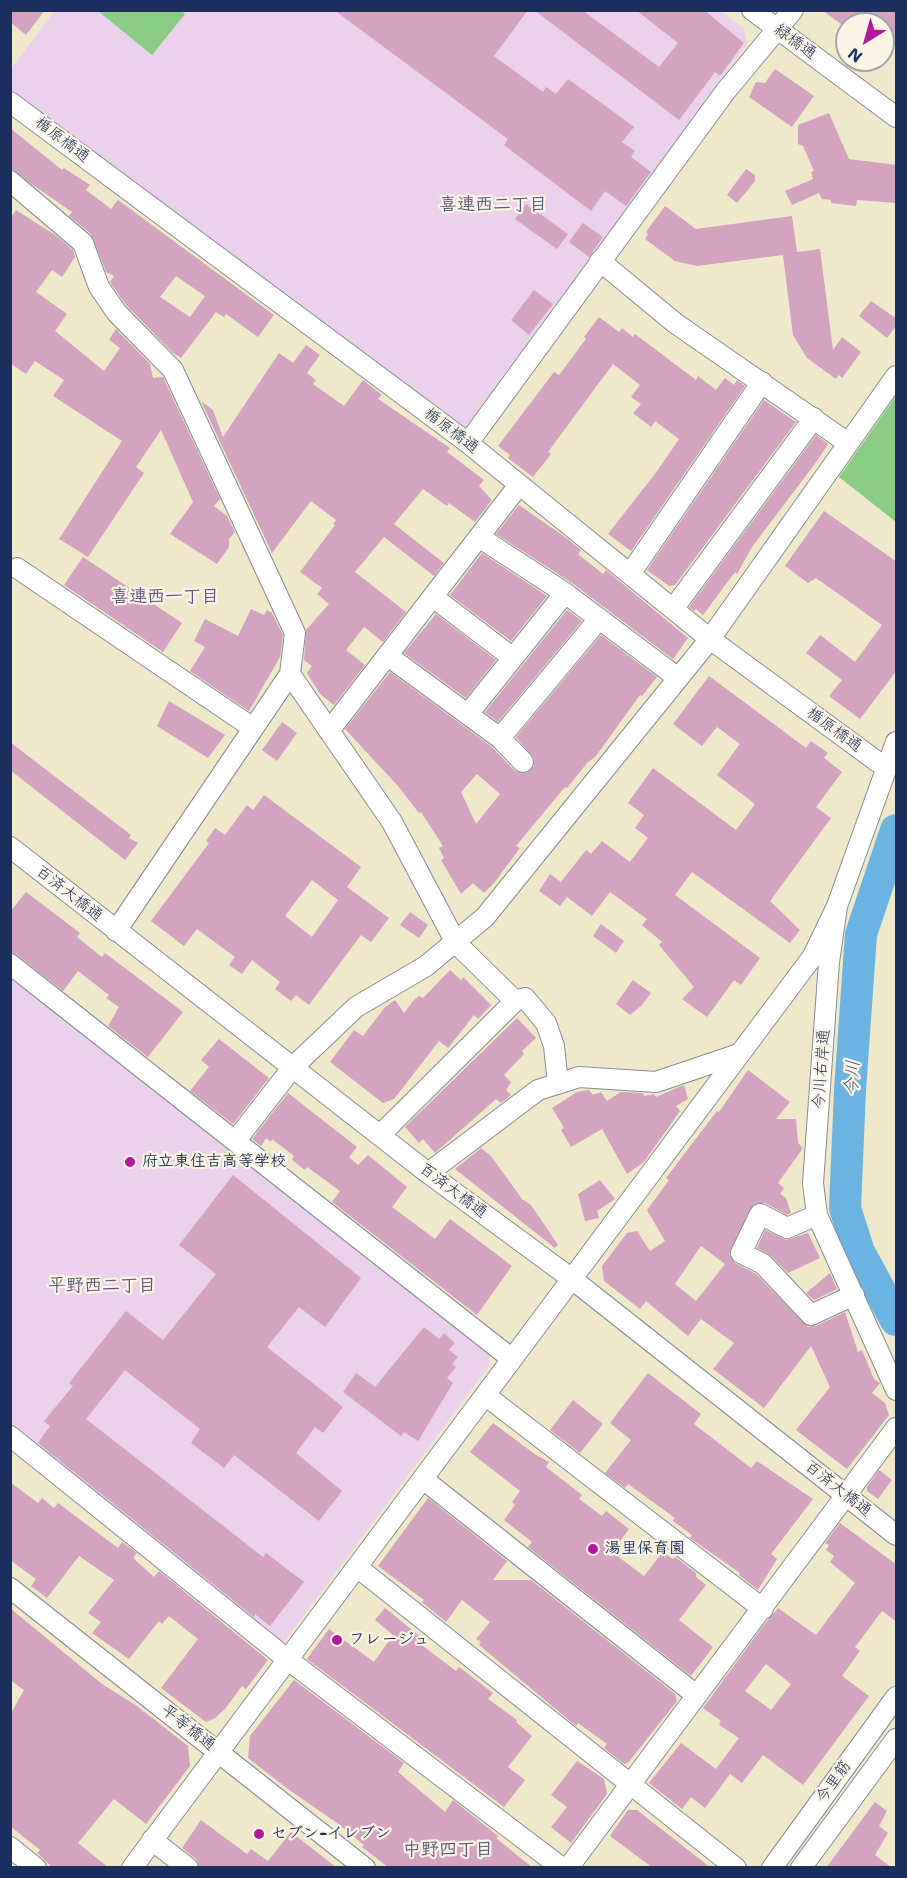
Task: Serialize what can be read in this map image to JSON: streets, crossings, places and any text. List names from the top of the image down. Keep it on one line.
{"streets":{"street":["緑橋通","楯原橋通","百済大橋通","今川右岸通","平等橋通","今里筋"]},"crossings":[["楯原橋通","今川右岸通"]],"districts":["喜連西二丁目","喜連西一丁目","平野西二丁目","中野四丁目"],"water":["今川"],"places":["府立東住吉高等学校","湯里保育園","フレージュ","セブン-イレブン"],"north":"bottom left"}
